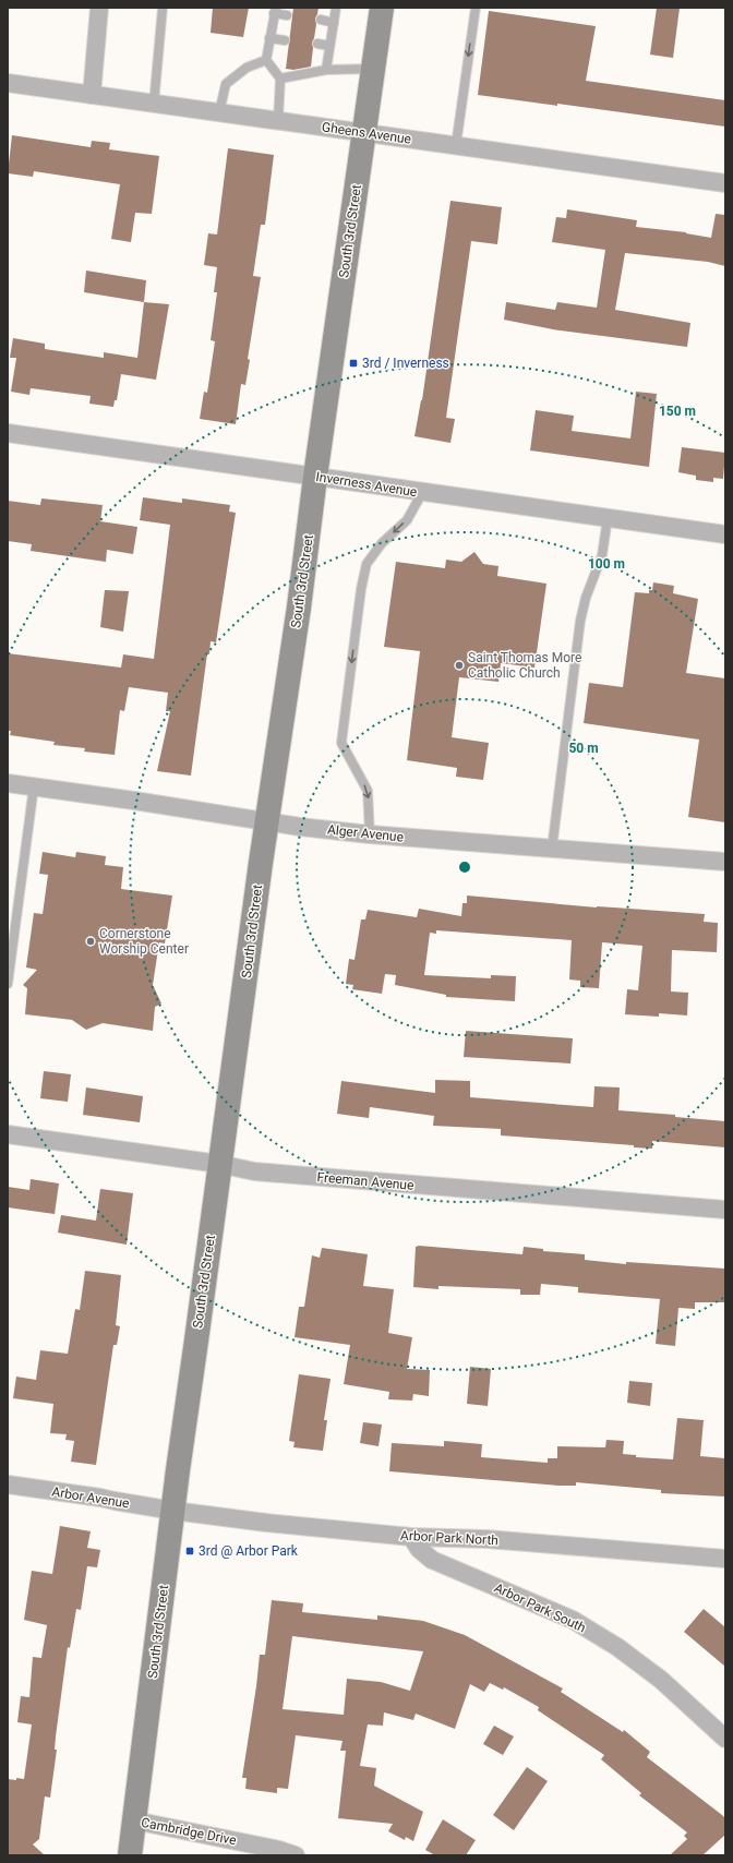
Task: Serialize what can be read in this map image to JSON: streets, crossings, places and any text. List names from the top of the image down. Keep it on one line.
{"streets":{"street":["Gheens Avenue","South 3rd Street","Inverness Avenue","Alger Avenue","Freeman Avenue","Arbor Avenue","Arbor Park North","Arbor Park South","Cambridge Drive"]},"crossings":[["Gheens Avenue","South 3rd Street"],["South 3rd Street","Inverness Avenue"],["South 3rd Street","Alger Avenue"],["South 3rd Street","Freeman Avenue"],["South 3rd Street","Arbor Avenue"],["South 3rd Street","Arbor Park North"],["South 3rd Street","Cambridge Drive"],["Arbor Avenue","Arbor Park North"],["Arbor Park North","Arbor Park South"]],"places":{"transit":["3rd / Inverness","3rd @ Arbor Park"],"other":["Saint Thomas More Catholic Church","Cornerstone Worship Center"]},"rings":["150 m","100 m","50 m"]}
